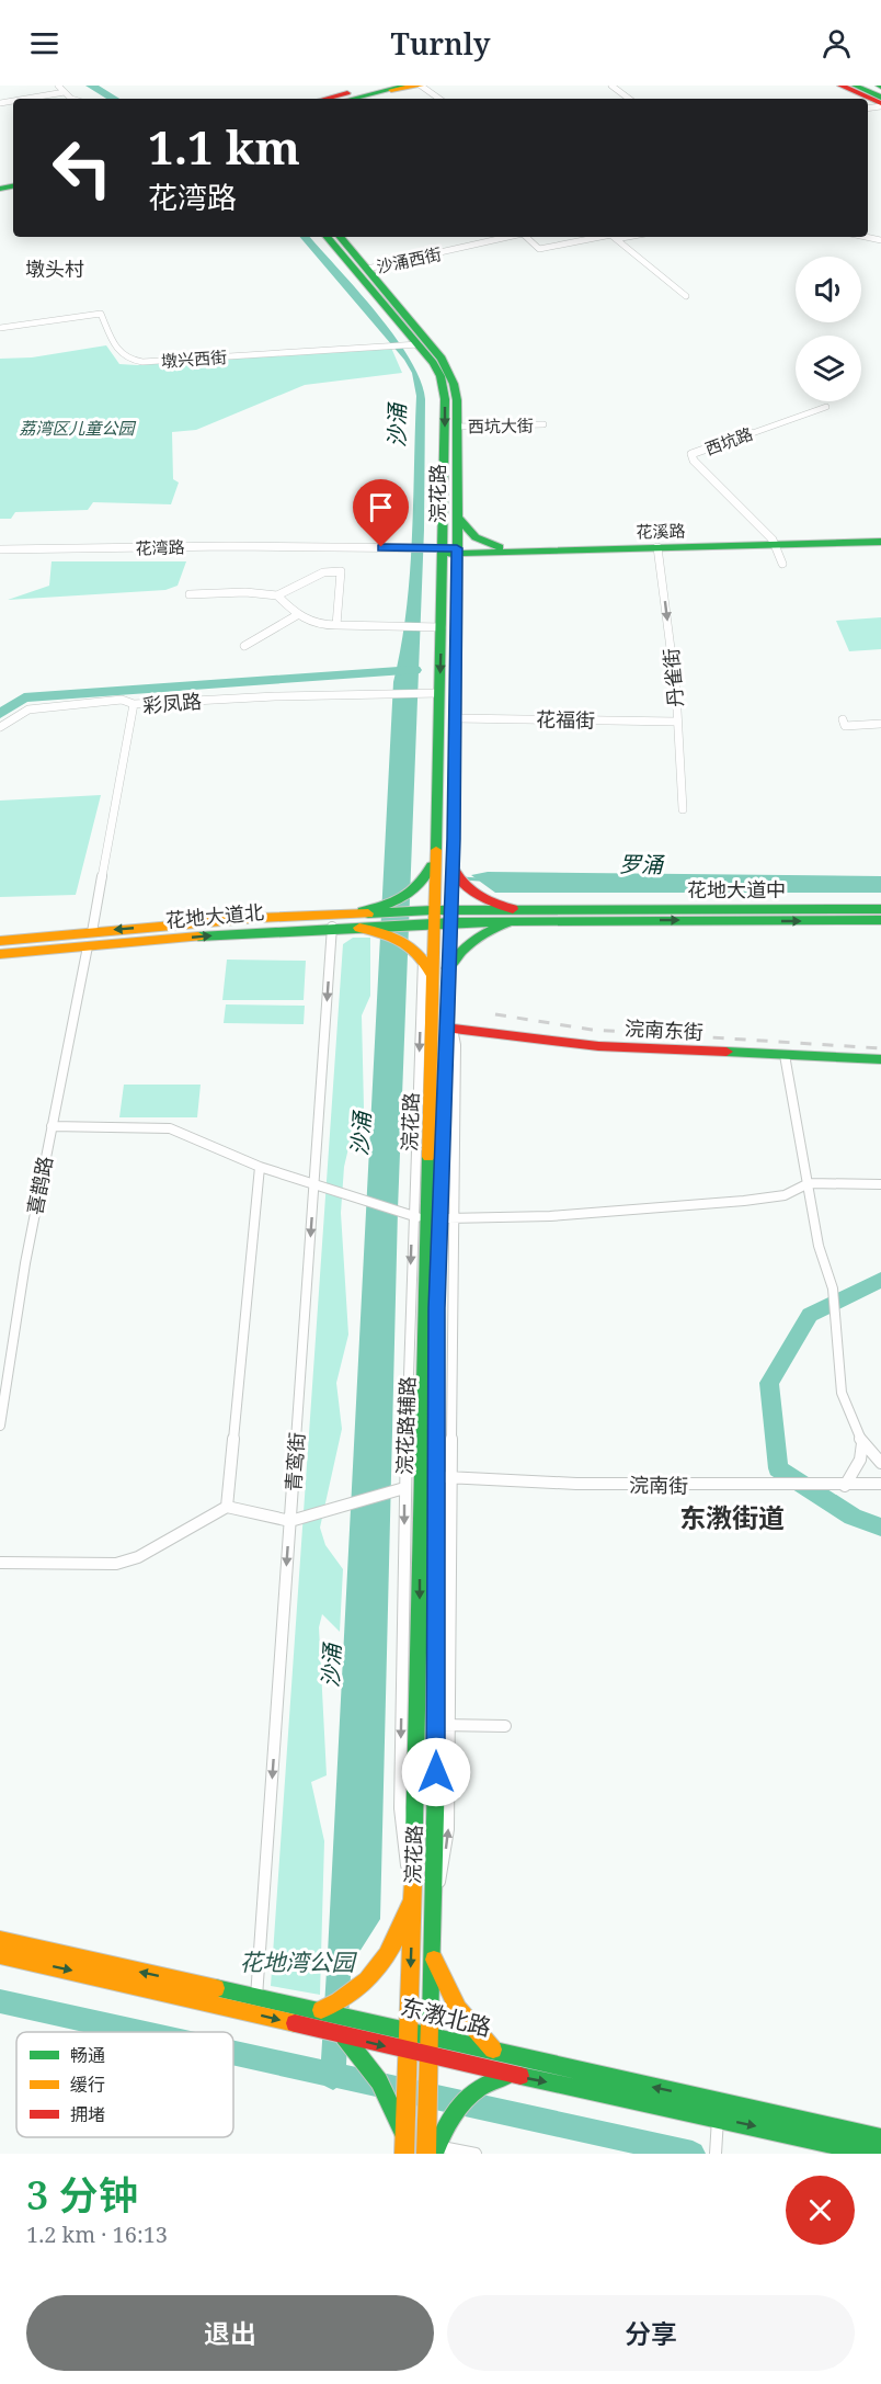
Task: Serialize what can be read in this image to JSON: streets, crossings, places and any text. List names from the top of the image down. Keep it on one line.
{"streets":{"main road":["浣花路","花溪路","花地大道中","花地大道北","浣南东街","东漖北路"],"street":["沙涌西街","墩兴西街","西坑大街","西坑路","花湾路","丹雀街","彩凤路","花福街","喜鹊路","浣花路辅路","青鸾街","浣南街"]},"crossings":[["沙涌西街","浣花路"],["墩兴西街","浣花路"],["西坑大街","浣花路"],["西坑路","花溪路"],["浣花路","花溪路"],["浣花路","花湾路"],["浣花路","彩凤路"],["浣花路","花福街"],["浣花路","花地大道中"],["浣花路","花地大道北"],["浣花路","浣南东街"],["浣花路","浣花路辅路"],["浣花路","浣南街"],["浣花路","东漖北路"],["花溪路","花湾路"],["花溪路","丹雀街"],["丹雀街","花福街"],["彩凤路","花地大道北"],["花地大道中","花地大道北"],["花地大道北","喜鹊路"],["花地大道北","青鸾街"],["浣花路辅路","浣南街"],["青鸾街","东漖北路"]],"one_way":["丹雀街","浣花路辅路"],"districts":["墩头村","东漖街道"],"water":["沙涌","罗涌"],"parks":["荔湾区儿童公园","花地湾公园"],"legend":["畅通","缓行","拥堵"],"page":{"header":"Turnly","turn":["1.1 km","花湾路"],"heading":["3 分钟","1.2 km · 16:13"],"buttons":["退出","分享"]}}
